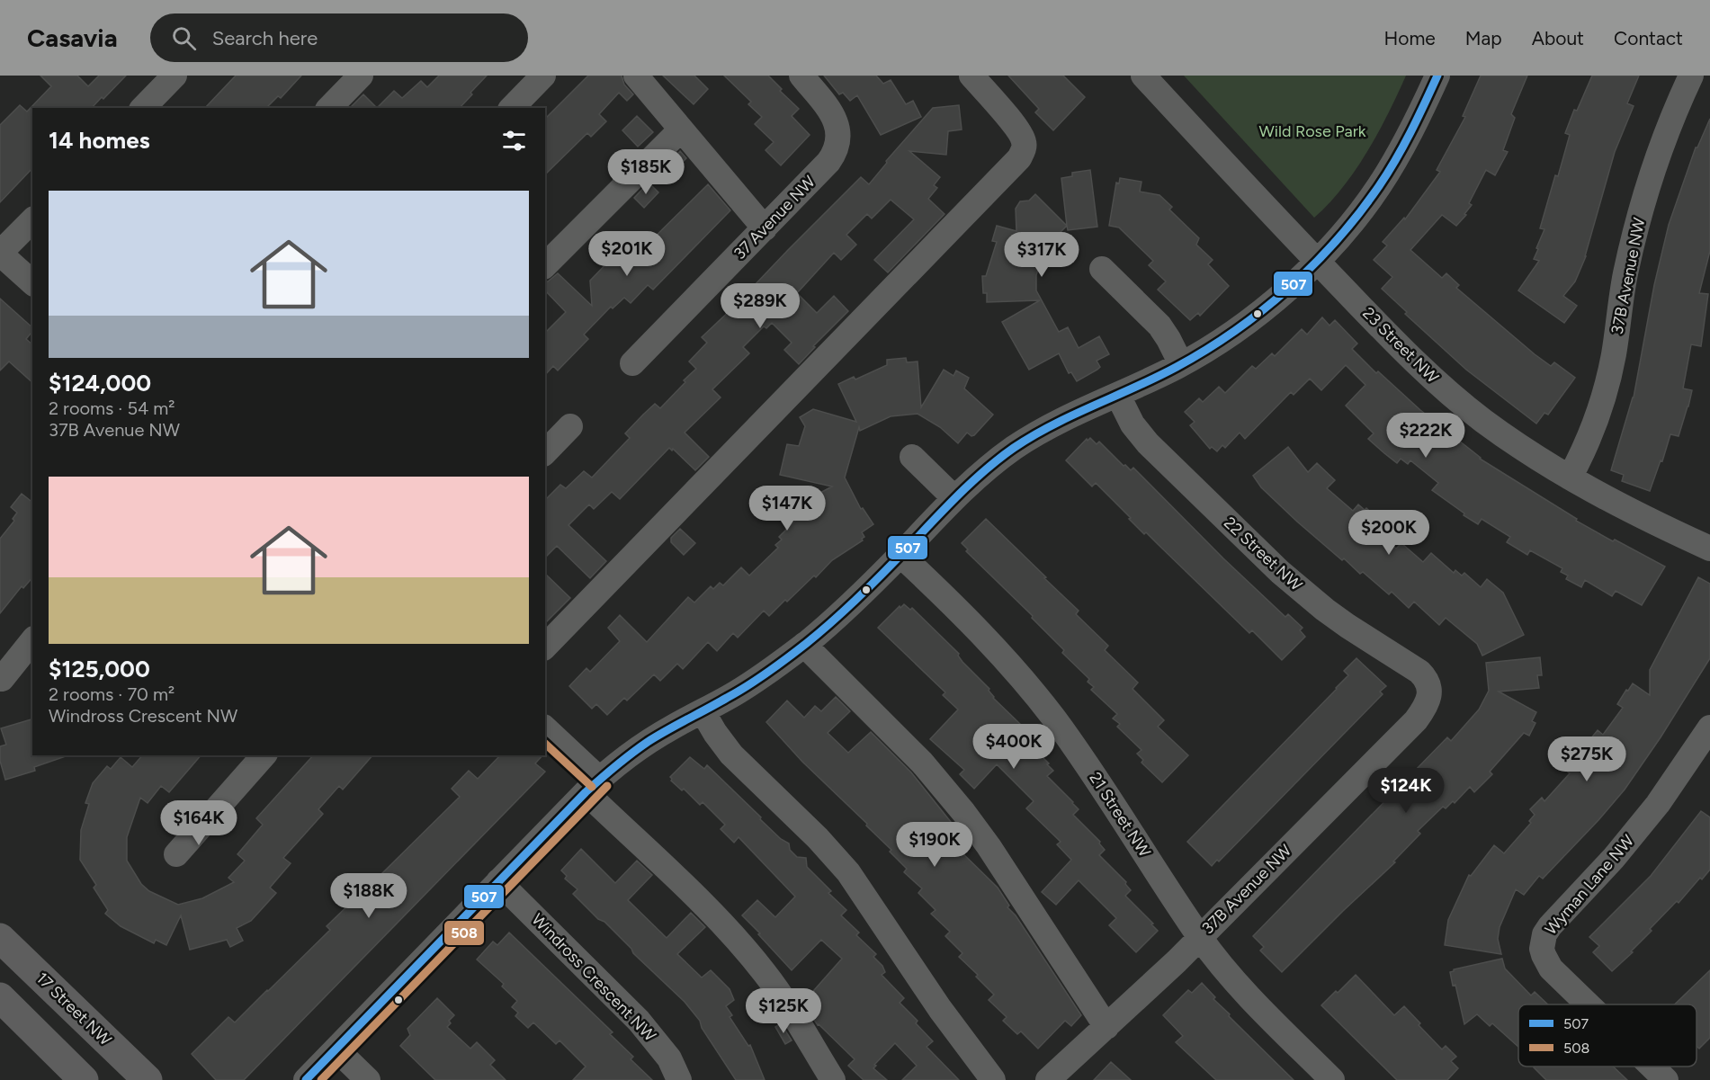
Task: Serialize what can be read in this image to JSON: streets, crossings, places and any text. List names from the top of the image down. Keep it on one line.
{"streets":{"main road":["17 Street NW"],"street":["37 Avenue NW","37B Avenue NW","23 Street NW","22 Street NW","21 Street NW","Wyman Lane NW","Windross Crescent NW"]},"crossings":[["37B Avenue NW","23 Street NW"],["37B Avenue NW","22 Street NW"],["37B Avenue NW","21 Street NW"]],"parks":["Wild Rose Park"],"lines":["transit line 507","transit line 508"],"legend":["507","508"],"page":{"header":"Casavia","search":"Search here","nav":["Home","Map","About","Contact"],"heading":"14 homes","price":["$185K","$201K","$317K","$289K","$222K","$147K","$200K","$400K","$275K","$124K","$164K","$190K","$188K","$125K"],"list":[{"name":"$124,000","note":"2 rooms · 54 m² · 37B Avenue NW"},{"name":"$125,000","note":"2 rooms · 70 m² · Windross Crescent NW"}]}}
